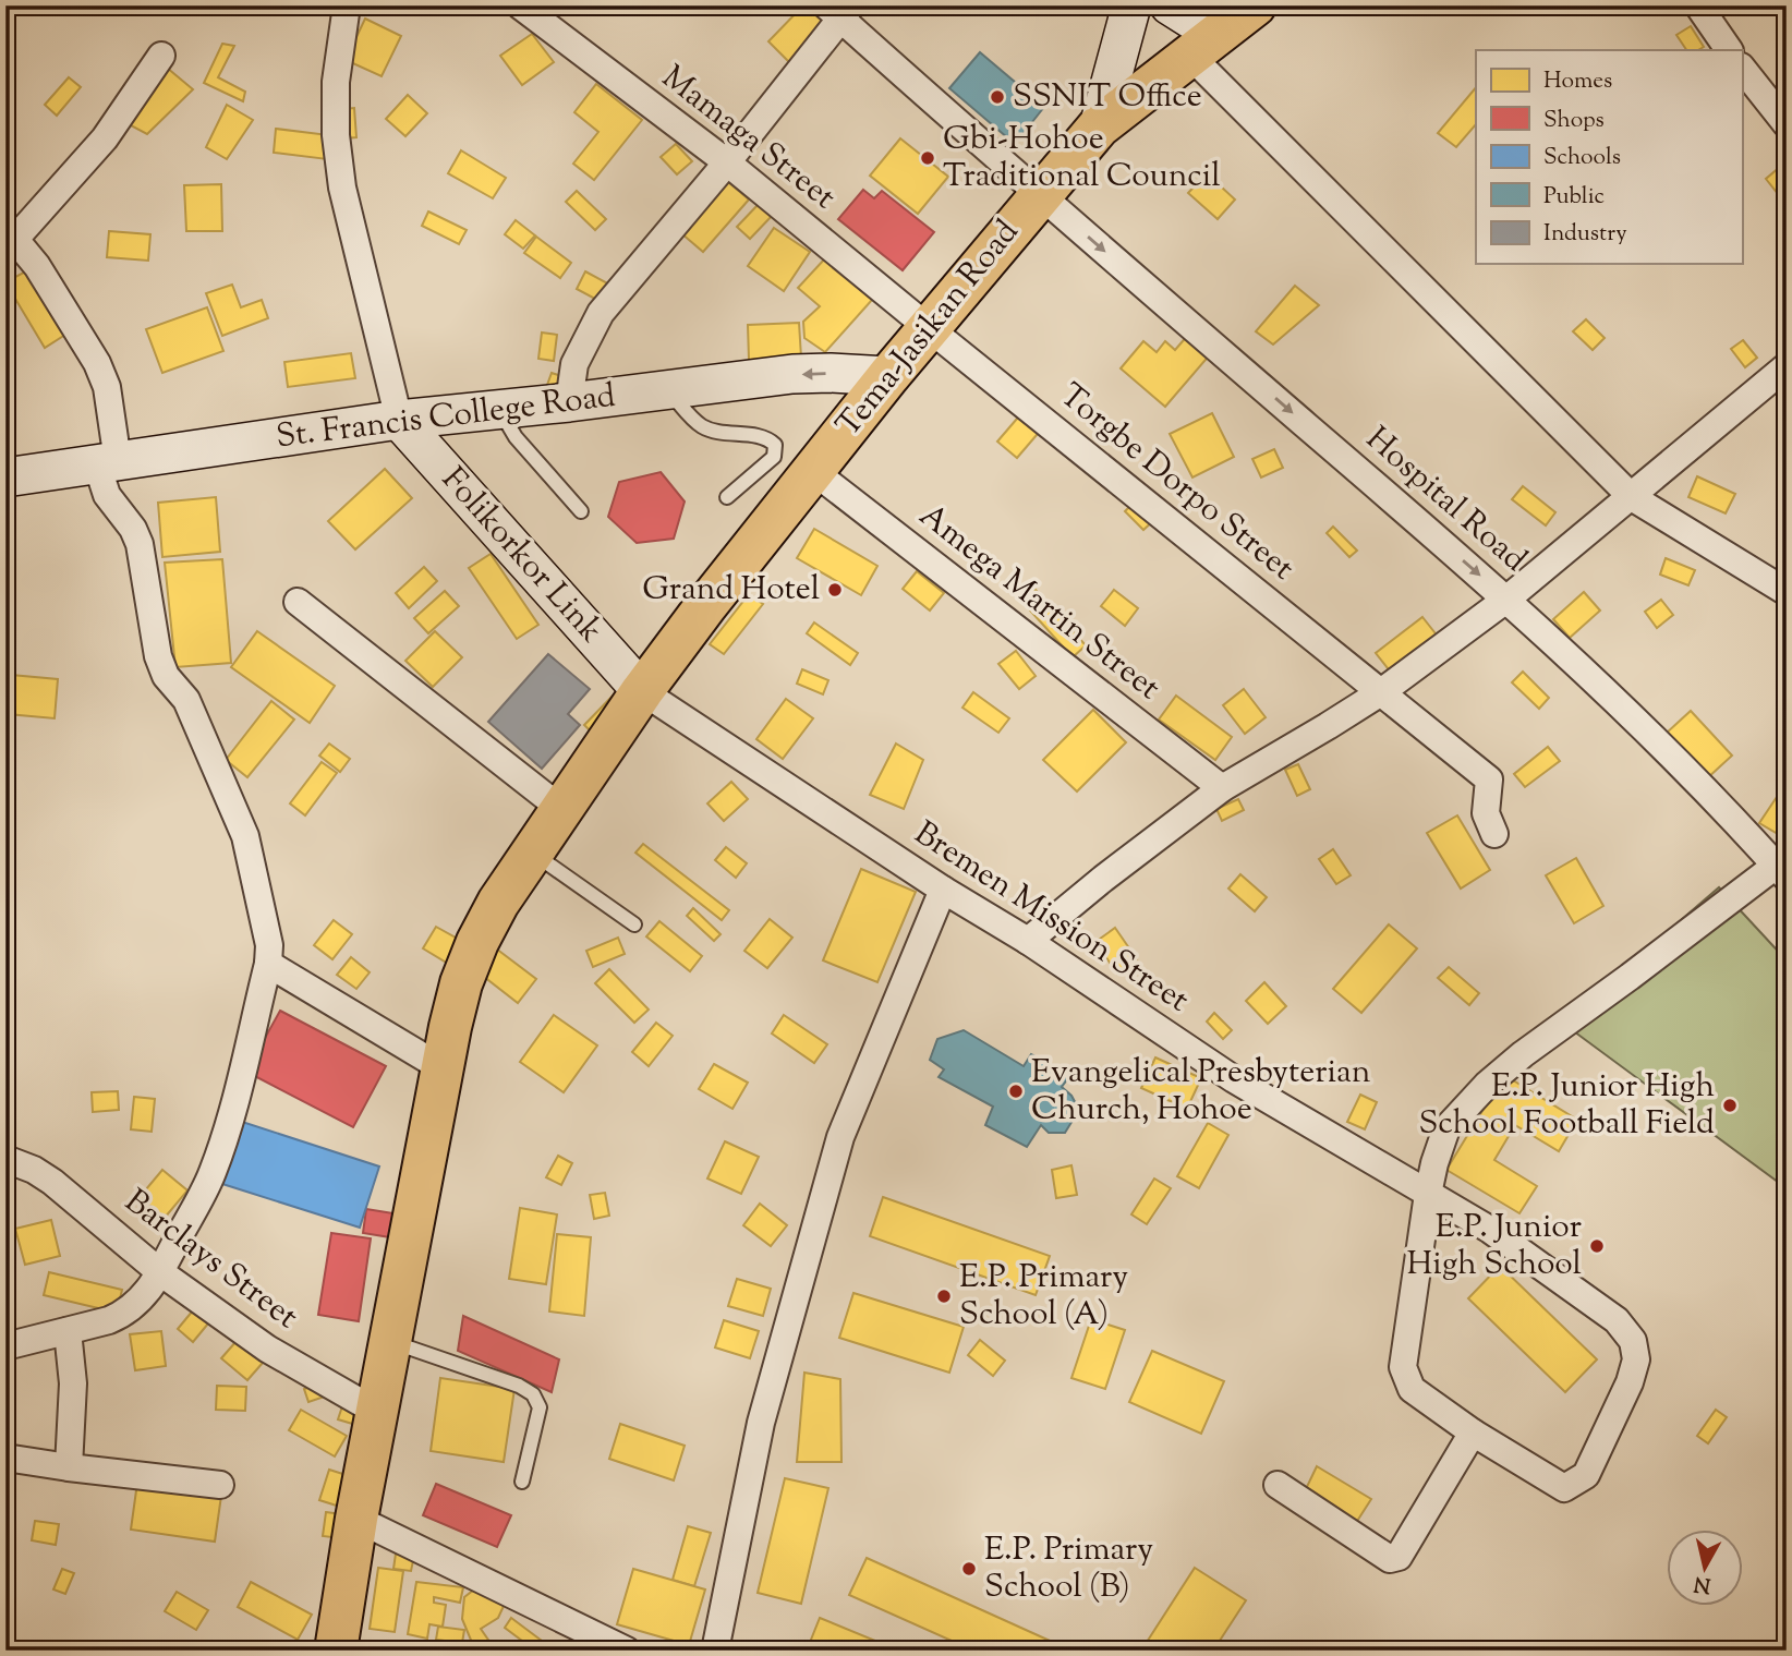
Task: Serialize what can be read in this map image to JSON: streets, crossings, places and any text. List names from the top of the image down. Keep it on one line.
{"streets":{"highway":["Tema-Jasikan Road"],"main road":["St. Francis College Road","Folikorkor Link"],"street":["Mamaga Street","Torgbe Dorpo Street","Hospital Road","Amega Martin Street","Bremen Mission Street","Barclays Street"]},"crossings":[["Mamaga Street","Tema-Jasikan Road"],["Mamaga Street","Torgbe Dorpo Street"],["Tema-Jasikan Road","St. Francis College Road"],["Tema-Jasikan Road","Torgbe Dorpo Street"],["Tema-Jasikan Road","Hospital Road"],["Tema-Jasikan Road","Folikorkor Link"],["Tema-Jasikan Road","Amega Martin Street"],["Tema-Jasikan Road","Bremen Mission Street"],["Tema-Jasikan Road","Barclays Street"],["St. Francis College Road","Folikorkor Link"],["Hospital Road","Bremen Mission Street"],["Folikorkor Link","Bremen Mission Street"]],"places":["SSNIT Office","Gbi-Hohoe Traditional Council","Grand Hotel","Evangelical Presbyterian Church, Hohoe","E.P. Junior High School Football Field","E.P. Junior High School","E.P. Primary School (A)","E.P. Primary School (B)"],"legend":["Homes","Shops","Schools","Public","Industry"],"north":"bottom"}
